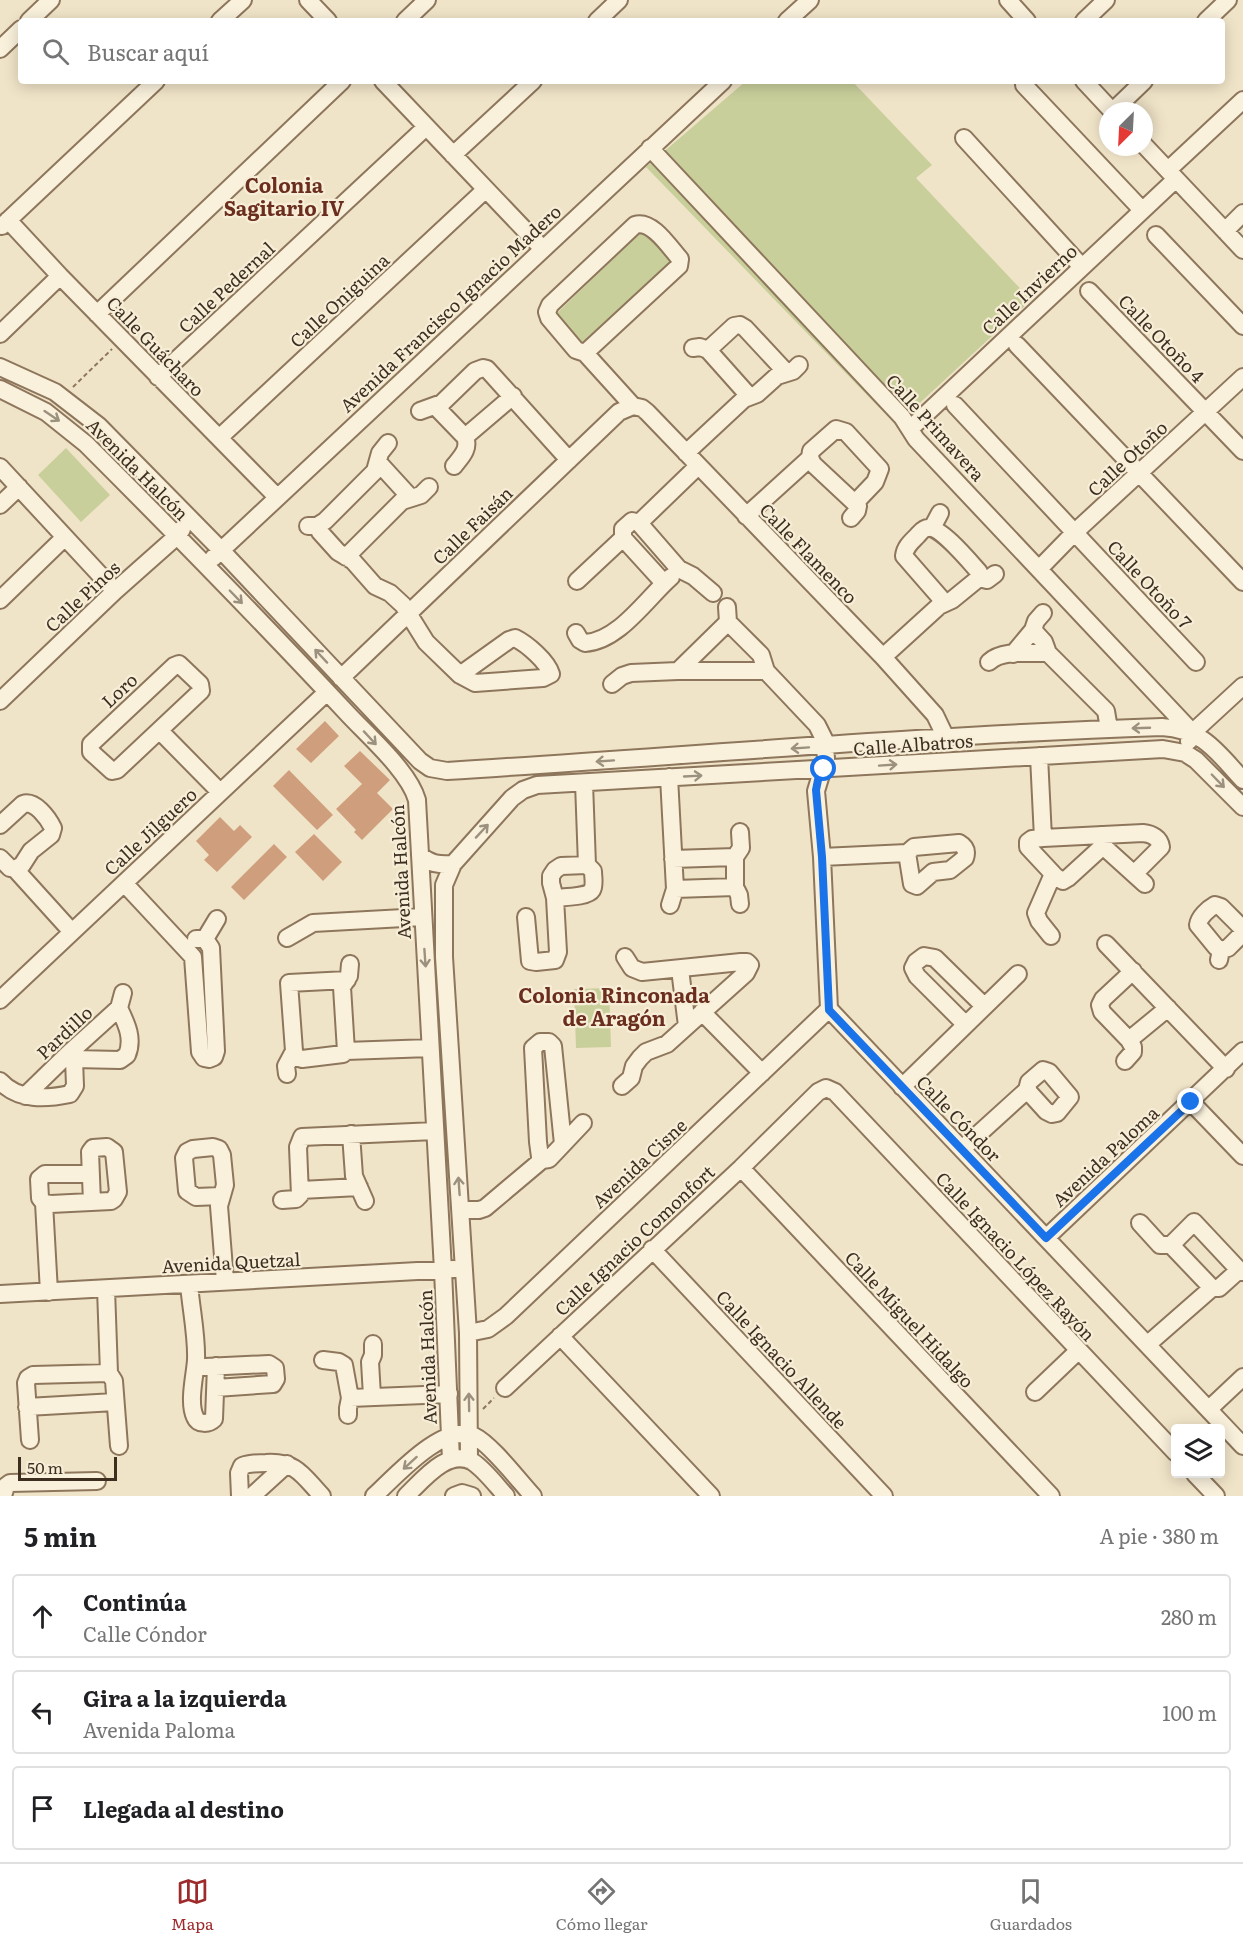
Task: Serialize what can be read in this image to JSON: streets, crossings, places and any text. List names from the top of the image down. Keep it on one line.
{"streets":{"street":["Calle Pedernal","Calle Invierno","Calle Oniguina","Avenida Francisco Ignacio Madero","Calle Otoño 4","Calle Guácharo","Calle Primavera","Calle Otoño","Avenida Halcón","Calle Faisán","Calle Flamenco","Calle Otoño 7","Calle Pinos","Loro","Calle Albatros","Calle Jilguero","Pardillo","Calle Cóndor","Avenida Paloma","Avenida Cisne","Calle Ignacio Comonfort","Calle Ignacio López Rayón","Avenida Quetzal","Calle Miguel Hidalgo","Calle Ignacio Allende"]},"crossings":[["Calle Pedernal","Calle Guácharo"],["Calle Invierno","Calle Primavera"],["Calle Oniguina","Calle Guácharo"],["Avenida Francisco Ignacio Madero","Calle Guácharo"],["Avenida Francisco Ignacio Madero","Calle Primavera"],["Avenida Francisco Ignacio Madero","Avenida Halcón"],["Calle Otoño 4","Calle Otoño"],["Calle Primavera","Calle Otoño"],["Calle Primavera","Calle Albatros"],["Calle Otoño","Calle Otoño 7"],["Avenida Halcón","Calle Faisán"],["Avenida Halcón","Calle Pinos"],["Avenida Halcón","Calle Albatros"],["Avenida Halcón","Calle Jilguero"],["Avenida Halcón","Avenida Quetzal"],["Calle Faisán","Calle Flamenco"],["Calle Flamenco","Calle Albatros"],["Calle Cóndor","Avenida Paloma"],["Calle Cóndor","Avenida Cisne"],["Calle Ignacio Comonfort","Calle Ignacio López Rayón"],["Calle Ignacio Comonfort","Calle Miguel Hidalgo"],["Calle Ignacio Comonfort","Calle Ignacio Allende"]],"districts":["Colonia Sagitario IV","Colonia Rinconada de Aragón"],"scale_bar":"50 m","north":"bottom left","page":{"search":"Buscar aquí","scale":"50 m","heading":["5 min","A pie · 380 m"],"list":[["Continúa","Calle Cóndor","280 m"],["Gira a la izquierda","Avenida Paloma","100 m"],"Llegada al destino"],"nav":["Mapa","Cómo llegar","Guardados"]}}
